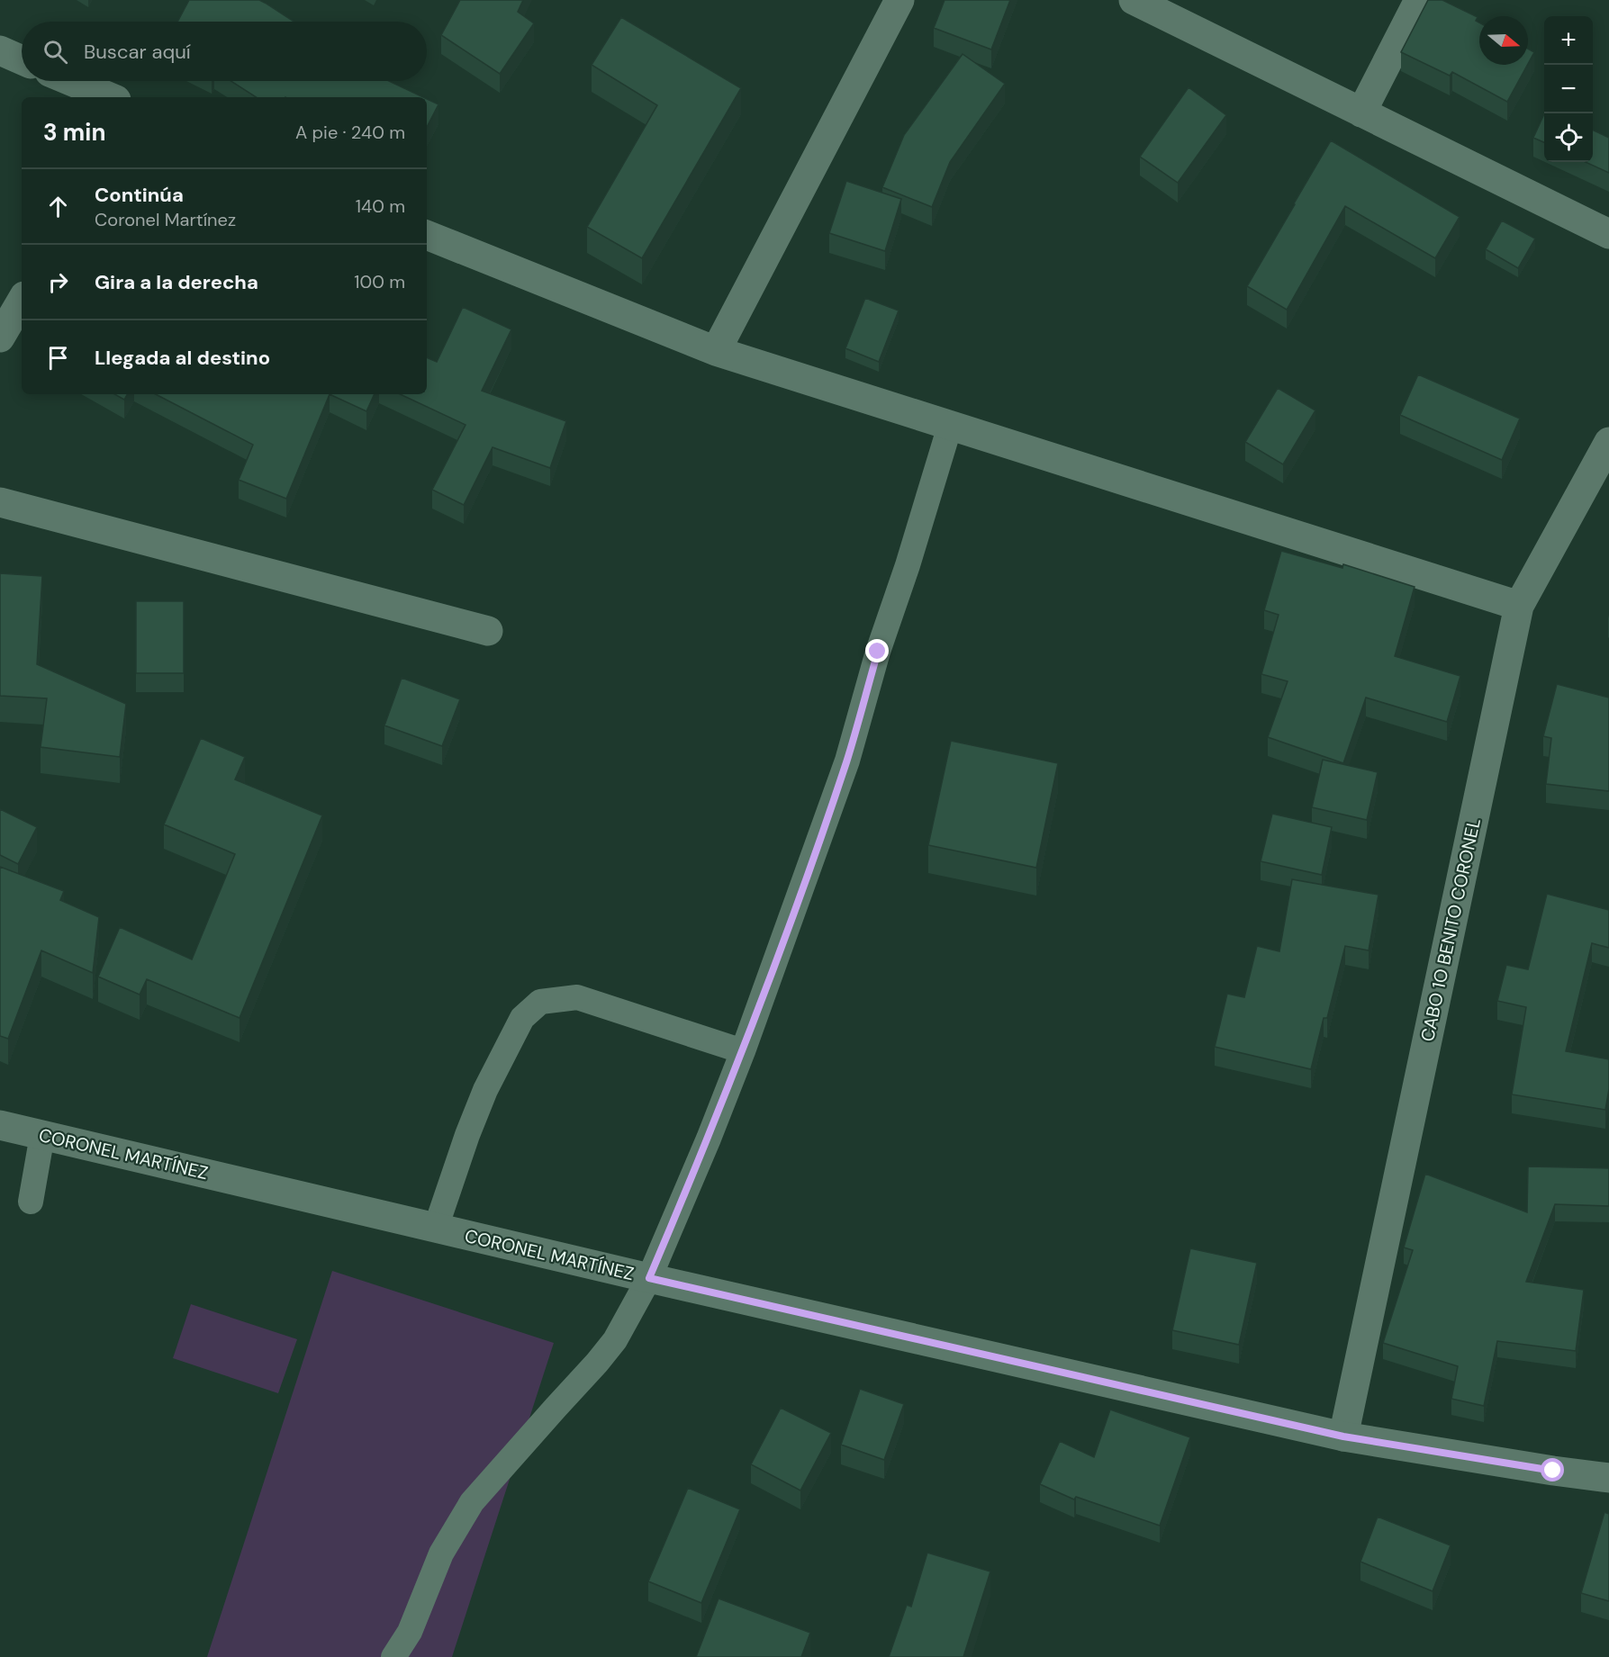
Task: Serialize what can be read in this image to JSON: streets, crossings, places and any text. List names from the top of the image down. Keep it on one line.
{"streets":{"street":["CABO 1O BENITO CORONEL","CORONEL MARTÍNEZ"]},"crossings":[["CABO 1O BENITO CORONEL","CORONEL MARTÍNEZ"]],"north":"right","page":{"map_buttons":["+","−"],"search":"Buscar aquí","heading":["3 min","A pie · 240 m"],"list":[["Continúa","Coronel Martínez","140 m"],["Gira a la derecha","100 m"],"Llegada al destino"]}}
